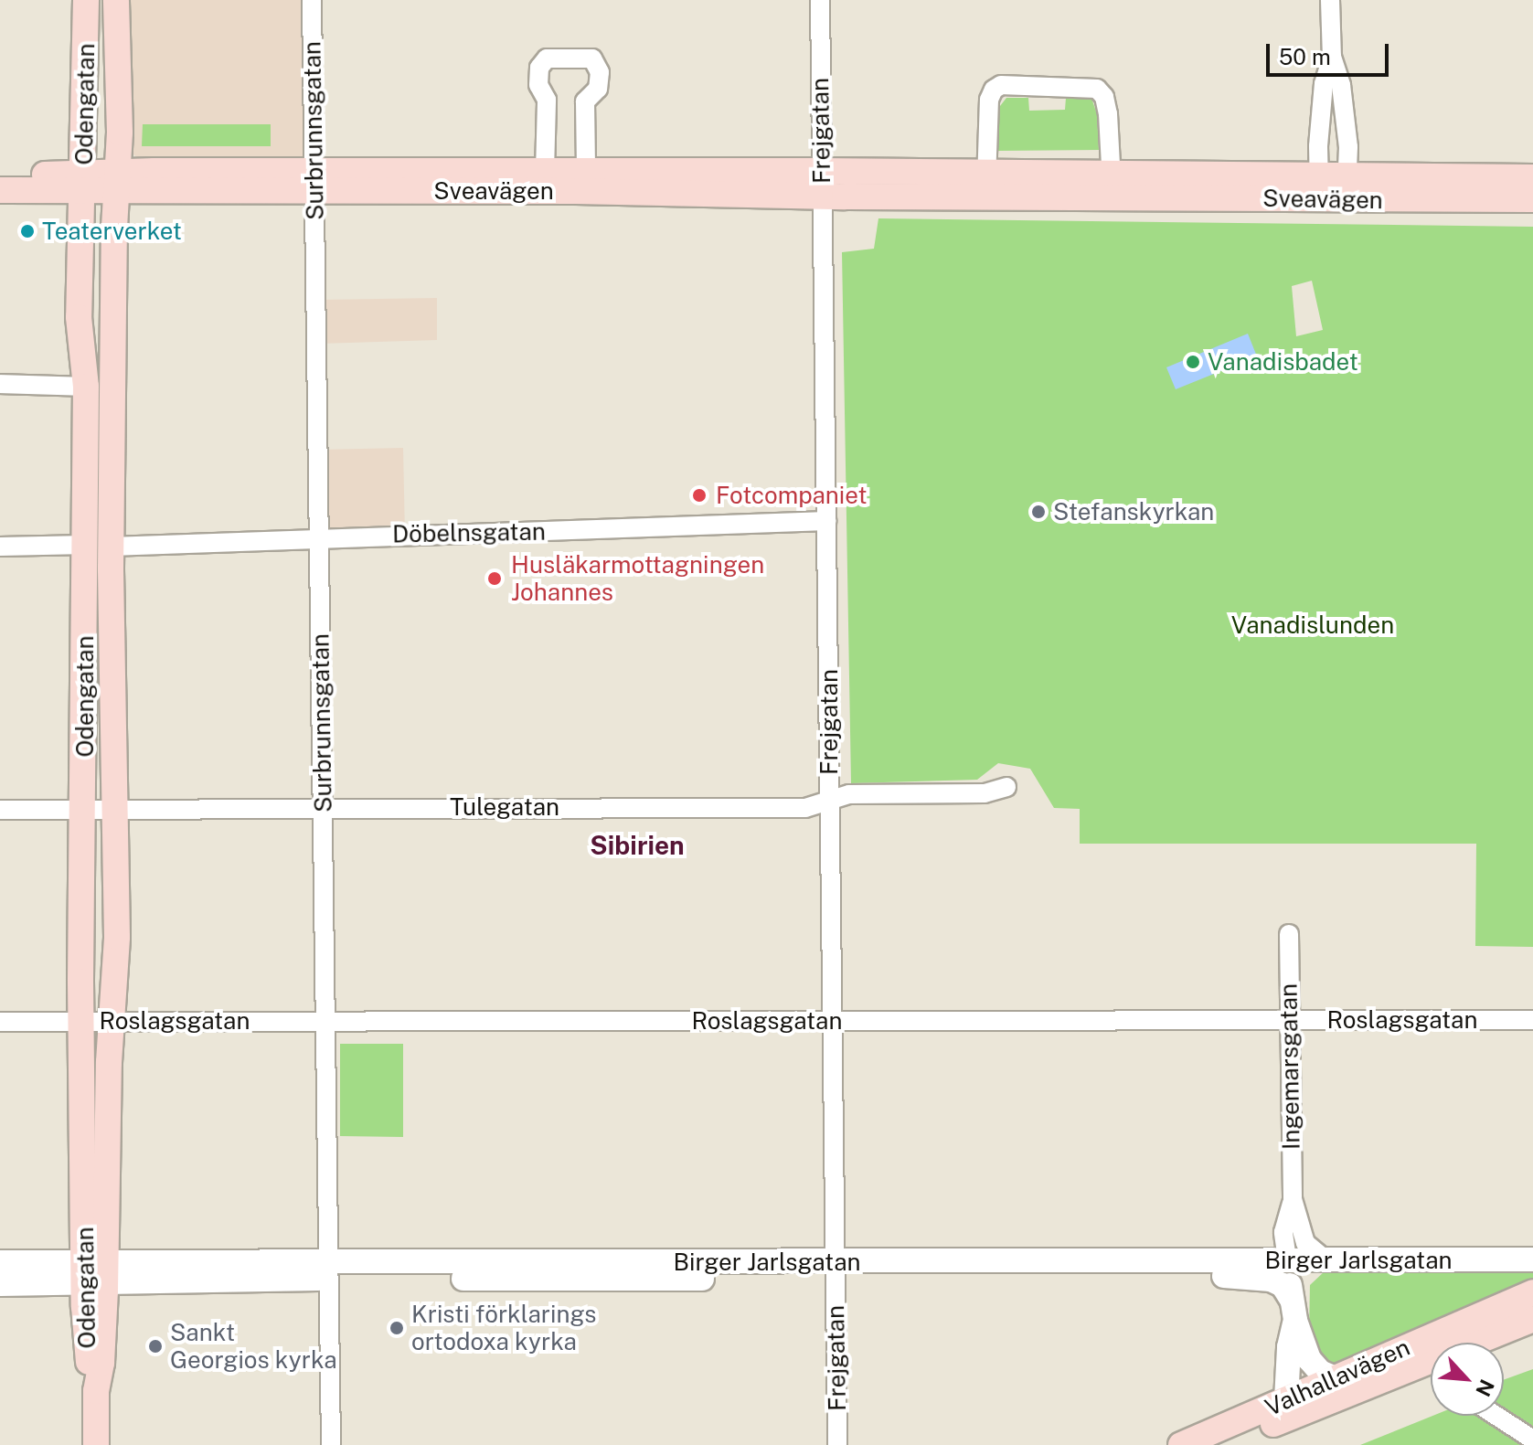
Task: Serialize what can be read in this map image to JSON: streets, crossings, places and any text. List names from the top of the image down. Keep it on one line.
{"streets":{"main road":["Odengatan","Sveavägen","Valhallavägen"],"street":["Surbrunnsgatan","Frejgatan","Döbelnsgatan","Tulegatan","Roslagsgatan","Ingemarsgatan","Birger Jarlsgatan"]},"crossings":[["Odengatan","Sveavägen"],["Odengatan","Döbelnsgatan"],["Odengatan","Tulegatan"],["Odengatan","Roslagsgatan"],["Odengatan","Birger Jarlsgatan"],["Surbrunnsgatan","Sveavägen"],["Surbrunnsgatan","Döbelnsgatan"],["Surbrunnsgatan","Tulegatan"],["Surbrunnsgatan","Roslagsgatan"],["Surbrunnsgatan","Birger Jarlsgatan"],["Frejgatan","Sveavägen"],["Frejgatan","Döbelnsgatan"],["Frejgatan","Tulegatan"],["Frejgatan","Roslagsgatan"],["Frejgatan","Birger Jarlsgatan"],["Roslagsgatan","Ingemarsgatan"],["Ingemarsgatan","Birger Jarlsgatan"],["Ingemarsgatan","Valhallavägen"]],"districts":["Sibirien"],"parks":["Vanadislunden"],"places":["Teaterverket","Vanadisbadet","Fotcompaniet","Stefanskyrkan","Husläkarmottagningen Johannes","Kristi förklarings ortodoxa kyrka","Sankt Georgios kyrka"],"scale_bar":"50 m","north":"bottom right"}
